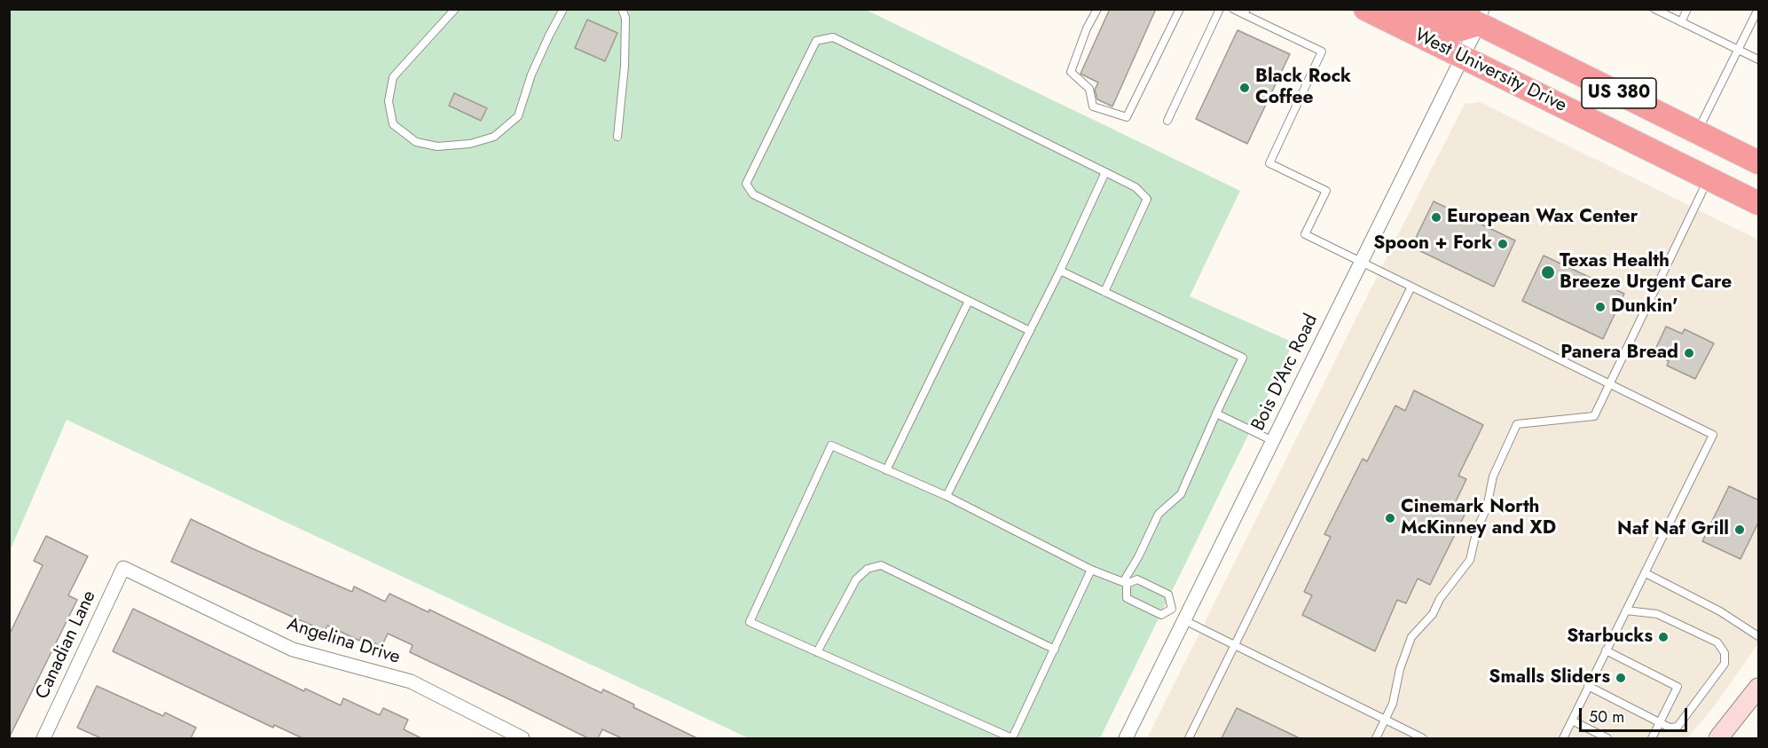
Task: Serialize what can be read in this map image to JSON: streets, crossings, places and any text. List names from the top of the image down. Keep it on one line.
{"streets":{"highway":["West University Drive","US 380"],"street":["Bois D'Arc Road","Angelina Drive","Canadian Lane"]},"crossings":[["West University Drive","Bois D'Arc Road"],["Angelina Drive","Canadian Lane"]],"places":["Black Rock Coffee","European Wax Center","Spoon + Fork","Texas Health Breeze Urgent Care","Dunkin'","Panera Bread","Cinemark North McKinney and XD","Naf Naf Grill","Starbucks","Smalls Sliders"],"scale_bar":"50 m"}
